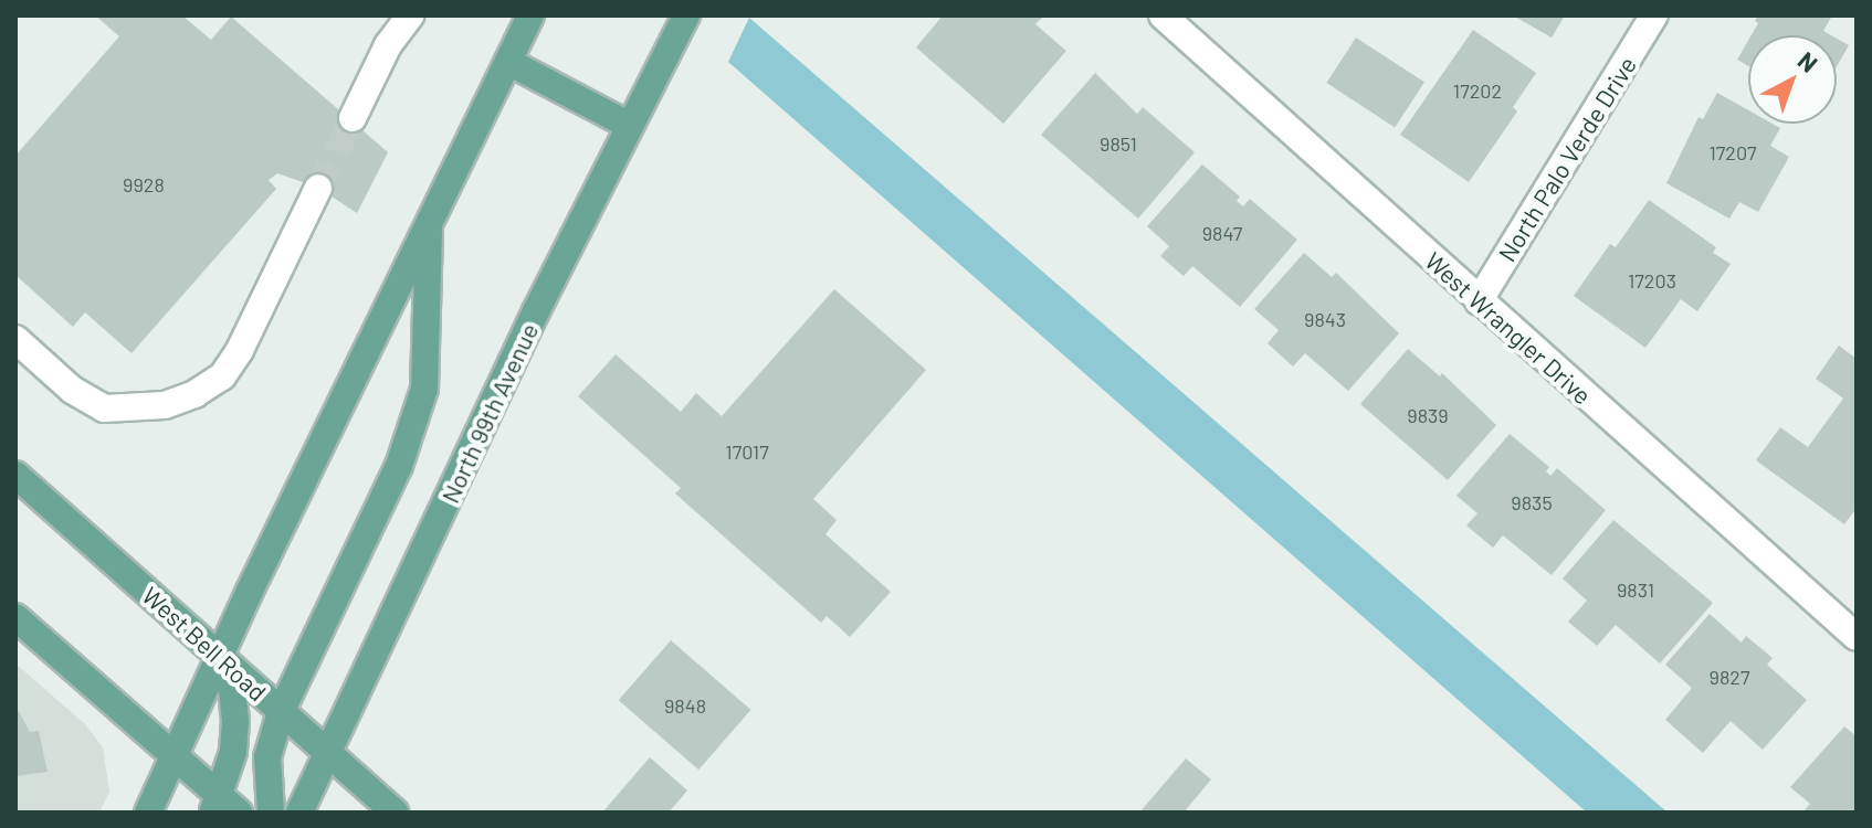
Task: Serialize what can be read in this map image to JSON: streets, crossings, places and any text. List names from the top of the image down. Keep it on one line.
{"streets":{"main road":["North 99th Avenue","West Bell Road"],"street":["North Palo Verde Drive","West Wrangler Drive"]},"crossings":[["North Palo Verde Drive","West Wrangler Drive"],["North 99th Avenue","West Bell Road"]],"house_numbers":["17202","9851","17207","9928","9847","17203","9843","9839","17017","9835","9831","9827","9848"],"north":"top right"}
